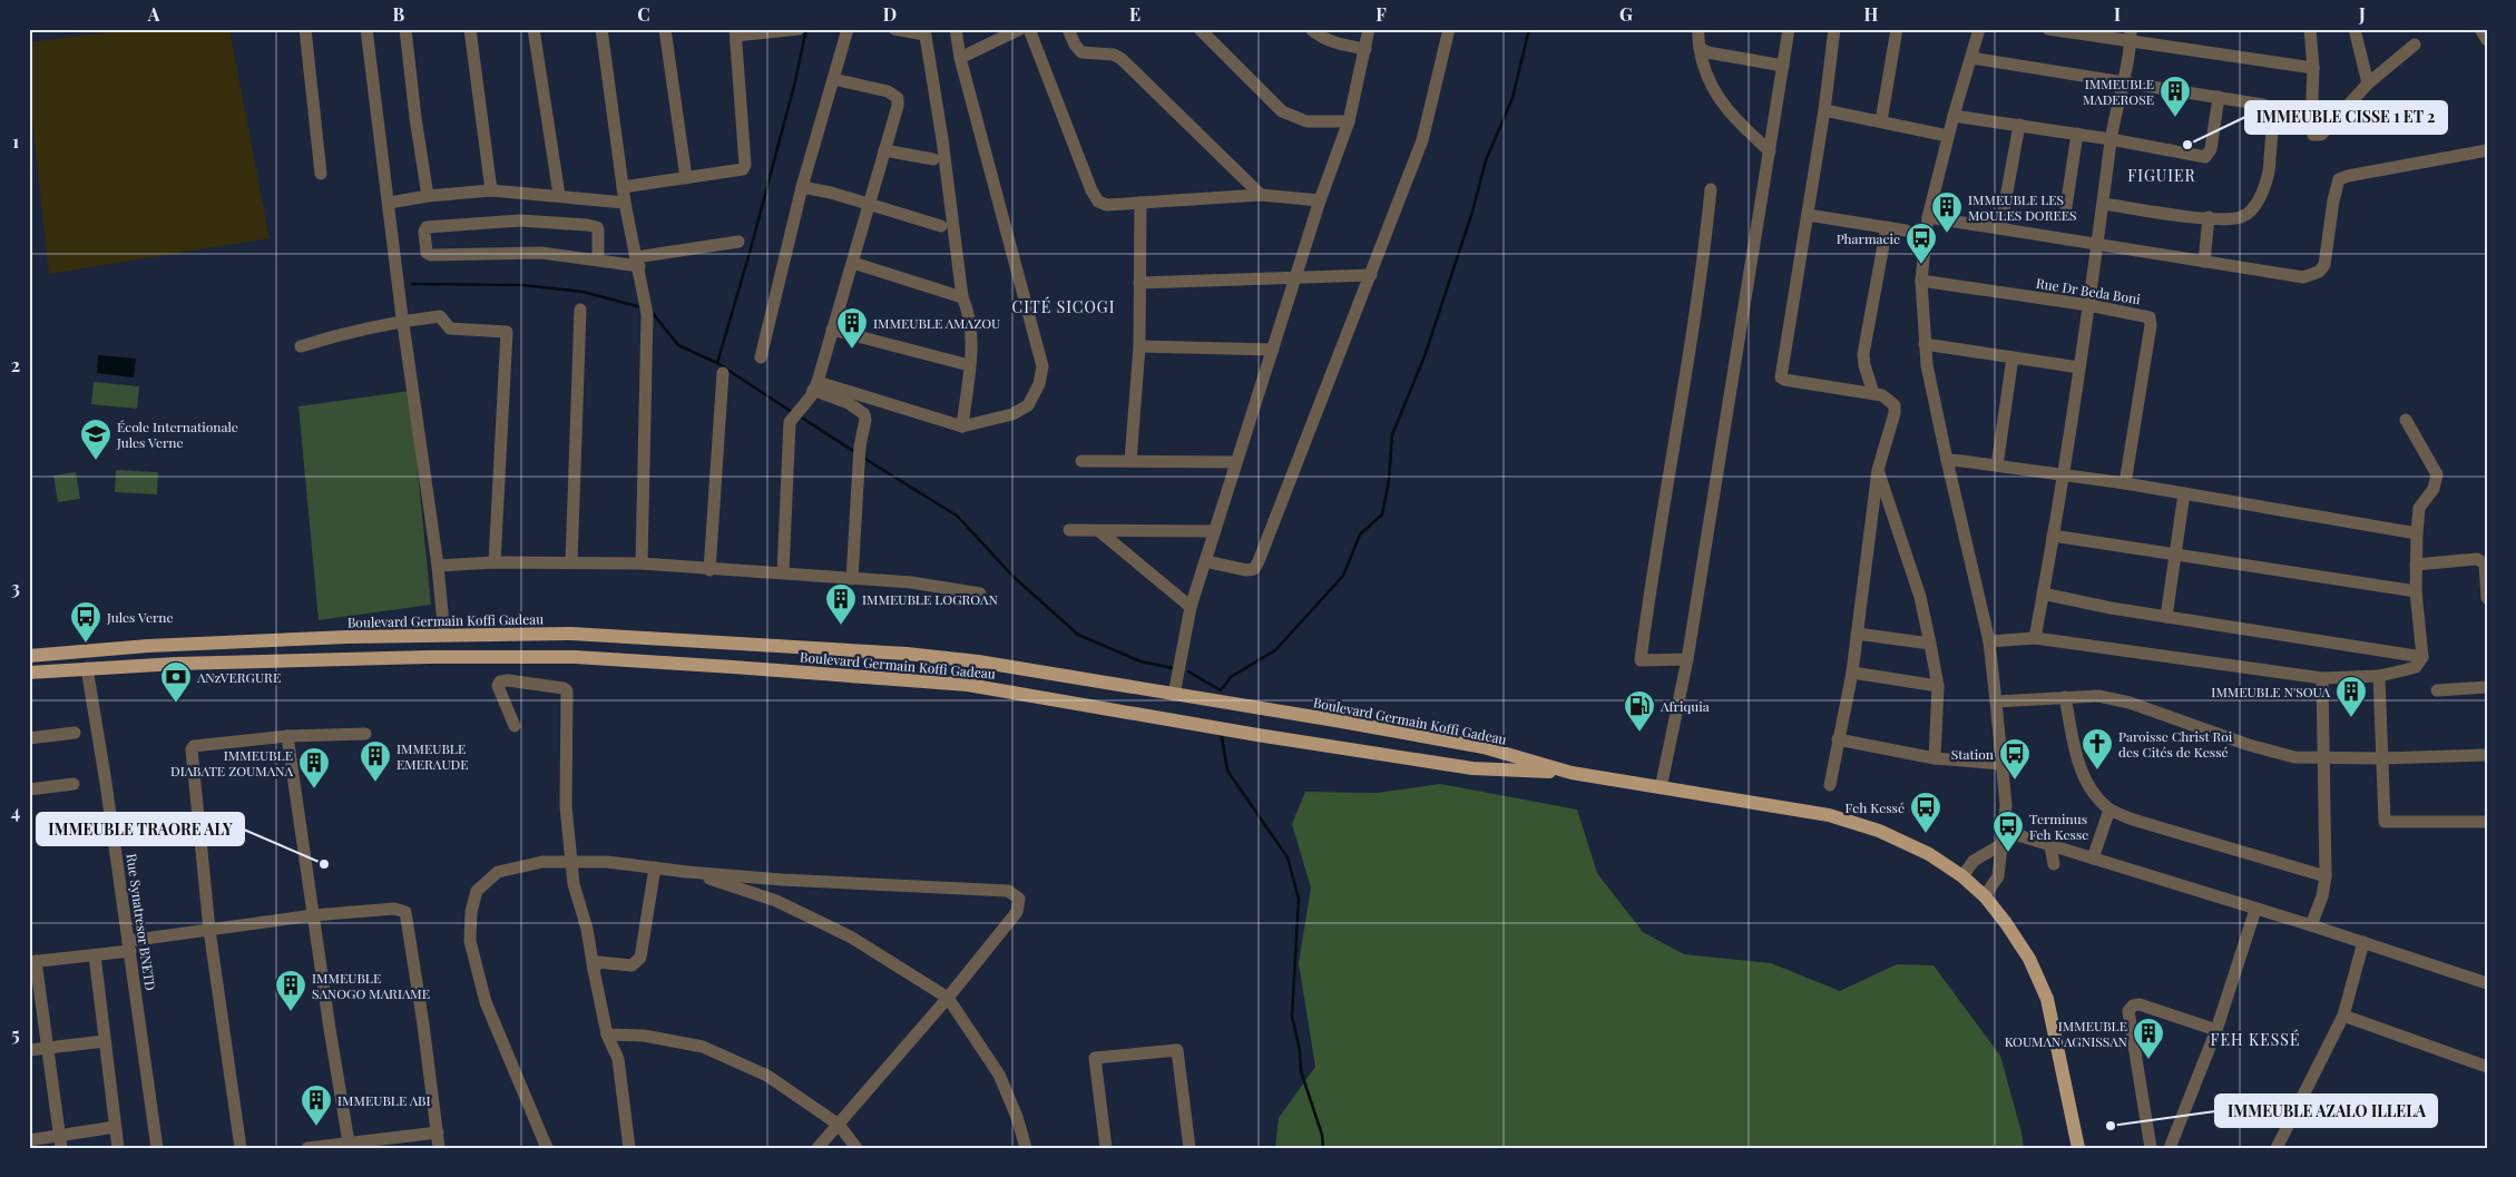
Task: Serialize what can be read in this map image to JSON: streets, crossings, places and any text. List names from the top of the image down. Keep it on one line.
{"streets":{"main road":["Boulevard Germain Koffi Gadeau"],"street":["Rue Dr Beda Boni","Rue Synatresor BNETD"]},"crossings":[["Boulevard Germain Koffi Gadeau","Rue Synatresor BNETD"]],"districts":["FIGUIER","CITÉ SICOGI","FEH KESSÉ"],"places":{"building":["IMMEUBLE MADEROSE","IMMEUBLE LES MOULES DOREES","IMMEUBLE AMAZOU","IMMEUBLE LOGROAN","IMMEUBLE N'SOUA","IMMEUBLE EMERAUDE","IMMEUBLE DIABATE ZOUMANA","IMMEUBLE SANOGO MARIAME","IMMEUBLE KOUMAN AGNISSAN","IMMEUBLE ABI"],"other":["IMMEUBLE CISSE 1 ET 2","IMMEUBLE TRAORE ALY","IMMEUBLE AZALO ILLELA"],"bus stop":["Pharmacie","Jules Verne","Station","Feh Kessé","Terminus Feh Kesse"],"school or university":["École Internationale Jules Verne"],"bank":["ANzVERGURE"],"fuel station":["Afriquia"],"church":["Paroisse Christ Roi des Cités de Kessé"]},"grid":{"columns":["A","B","C","D","E","F","G","H","I","J"],"rows":["1","2","3","4","5"]}}
